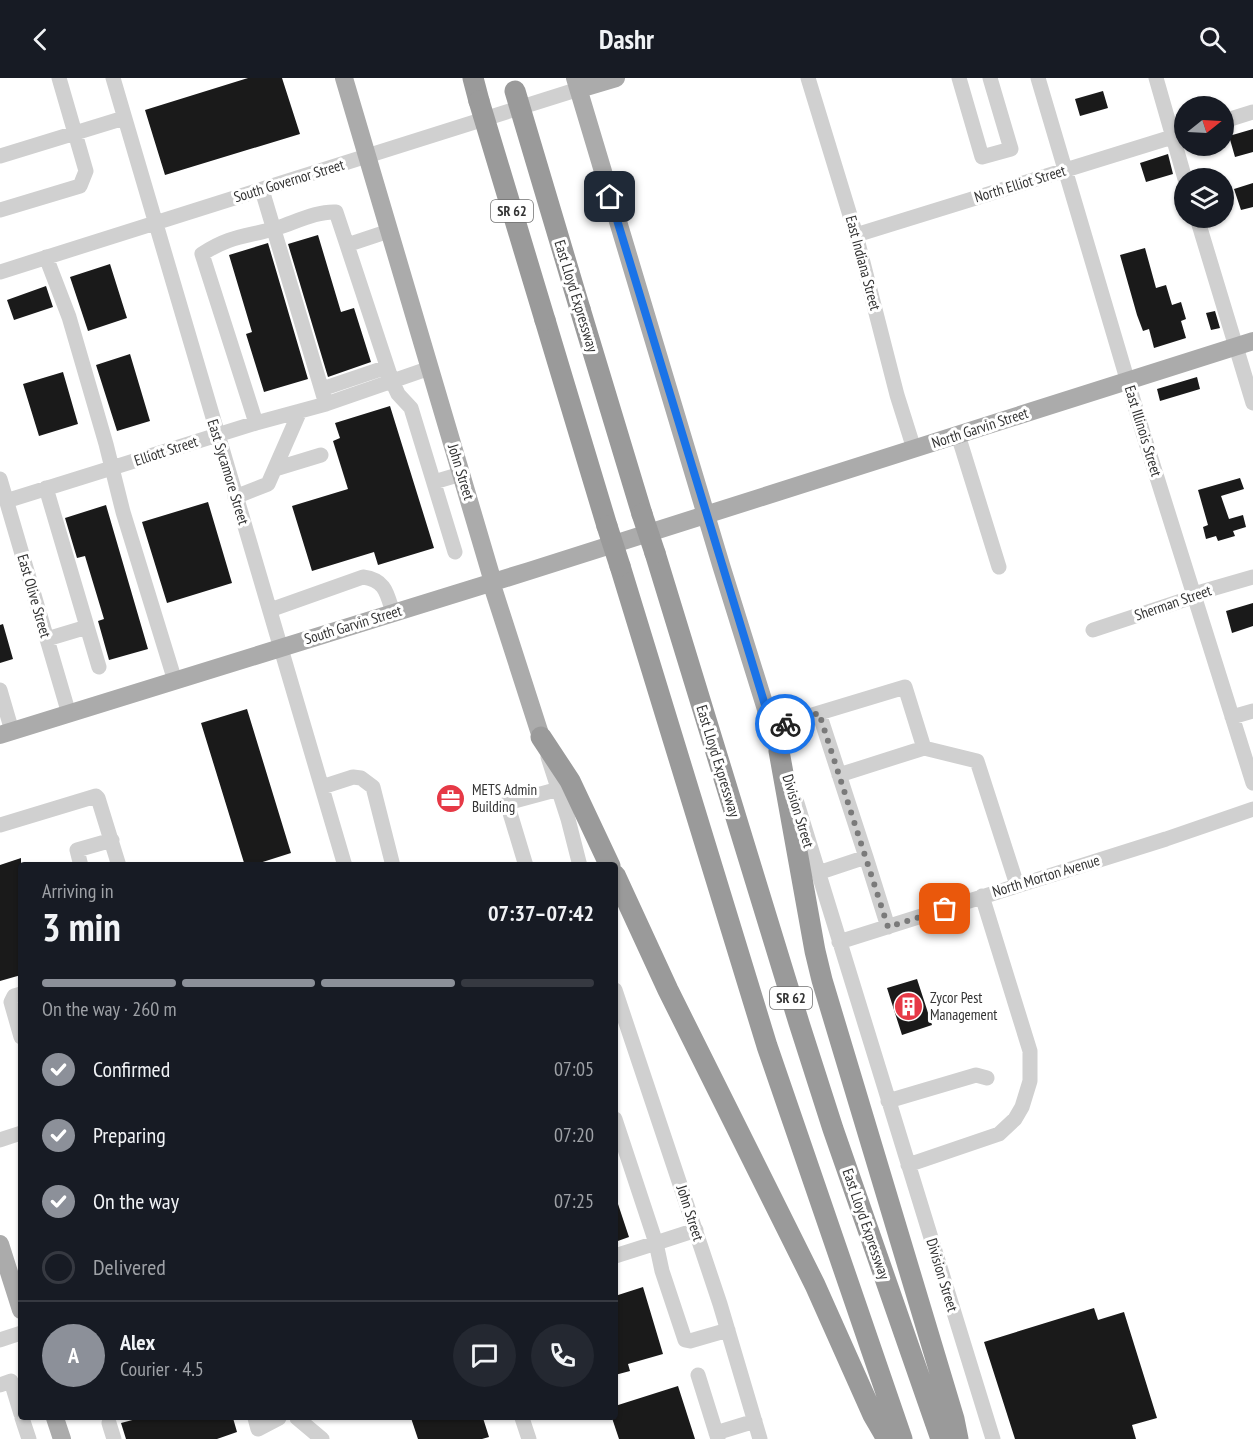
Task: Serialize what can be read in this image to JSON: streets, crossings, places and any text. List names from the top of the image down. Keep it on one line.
{"streets":{"highway":["SR 62","East Lloyd Expressway"],"main road":["North Garvin Street","John Street","South Garvin Street","Division Street"],"street":["South Governor Street","North Elliot Street","East Indiana Street","East Illinois Street","Elliott Street","East Sycamore Street","East Olive Street","Sherman Street","North Morton Avenue"]},"crossings":[["South Governor Street","East Sycamore Street"],["South Governor Street","John Street"],["South Governor Street","Division Street"],["North Elliot Street","East Indiana Street"],["North Elliot Street","East Illinois Street"],["East Indiana Street","North Garvin Street"],["North Garvin Street","East Illinois Street"],["North Garvin Street","South Garvin Street"],["North Garvin Street","Division Street"],["East Illinois Street","Sherman Street"],["Elliott Street","East Sycamore Street"],["Elliott Street","John Street"],["Elliott Street","East Olive Street"],["East Sycamore Street","South Garvin Street"],["John Street","South Garvin Street"],["East Olive Street","South Garvin Street"],["South Garvin Street","Division Street"],["Division Street","North Morton Avenue"]],"places":{"office":["METS Admin Building"],"building":["Zycor Pest Management"]},"north":"right","page":{"header":"Dashr","heading":["3 min","Arriving in","07:37–07:42"],"panel":["Alex","Courier · 4.5"],"bar":"On the way · 260 m","list":[["Confirmed","07:05"],["Preparing","07:20"],["On the way","07:25"],"Delivered"],"round":"A"}}
